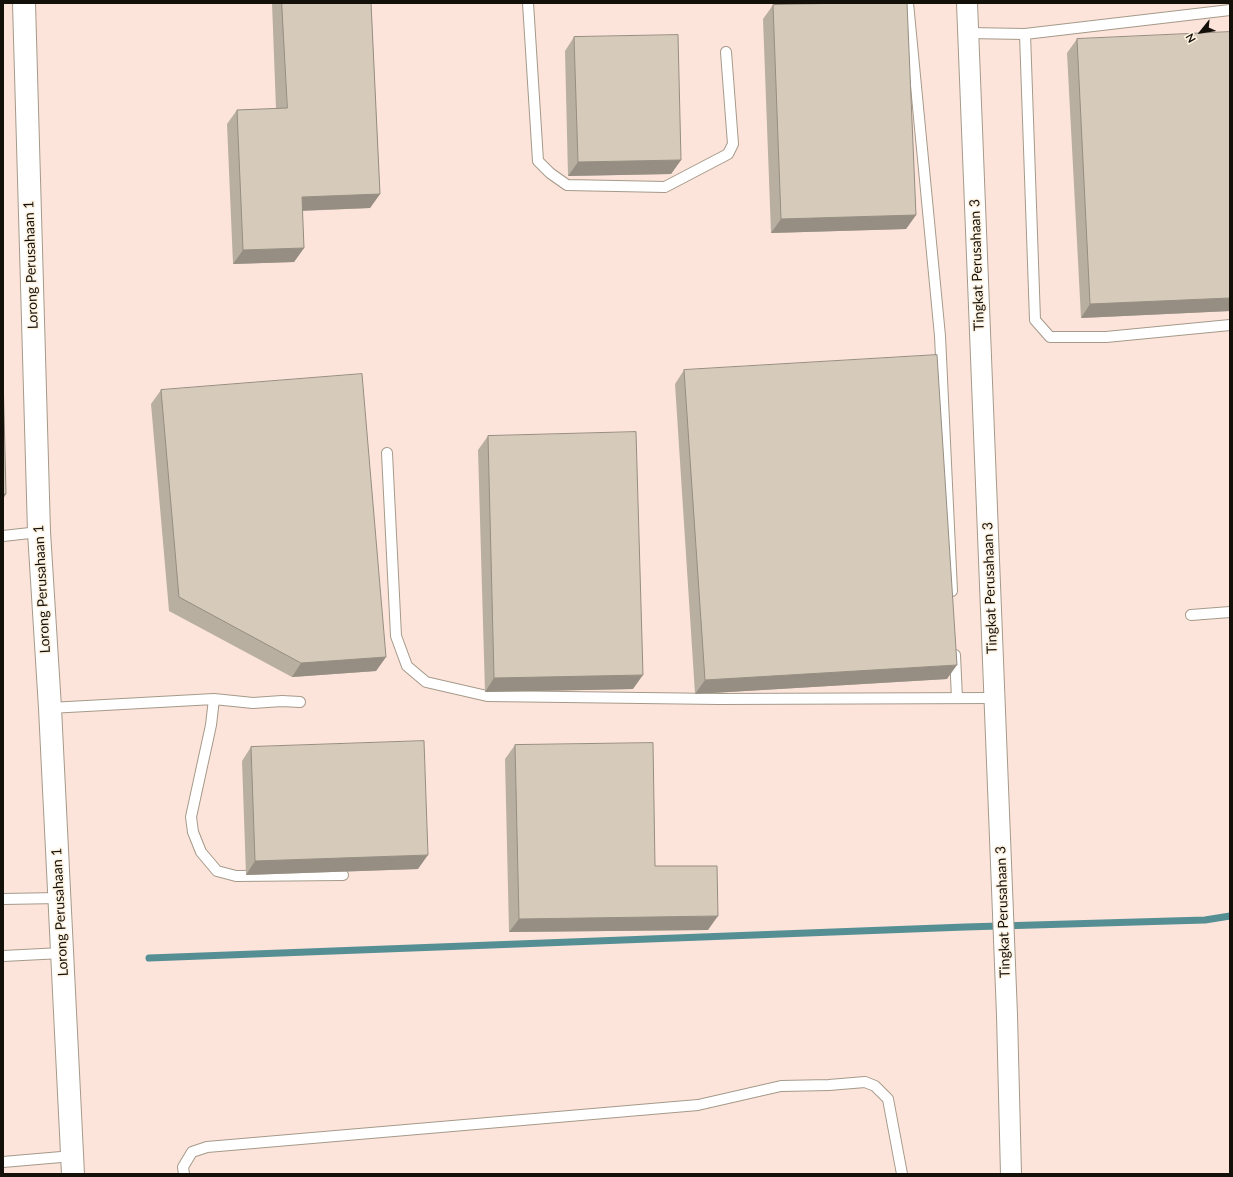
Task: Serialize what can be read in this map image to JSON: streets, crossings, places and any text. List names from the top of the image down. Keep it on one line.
{"streets":{"street":["Lorong Perusahaan 1","Tingkat Perusahaan 3"]},"north":"bottom left"}
